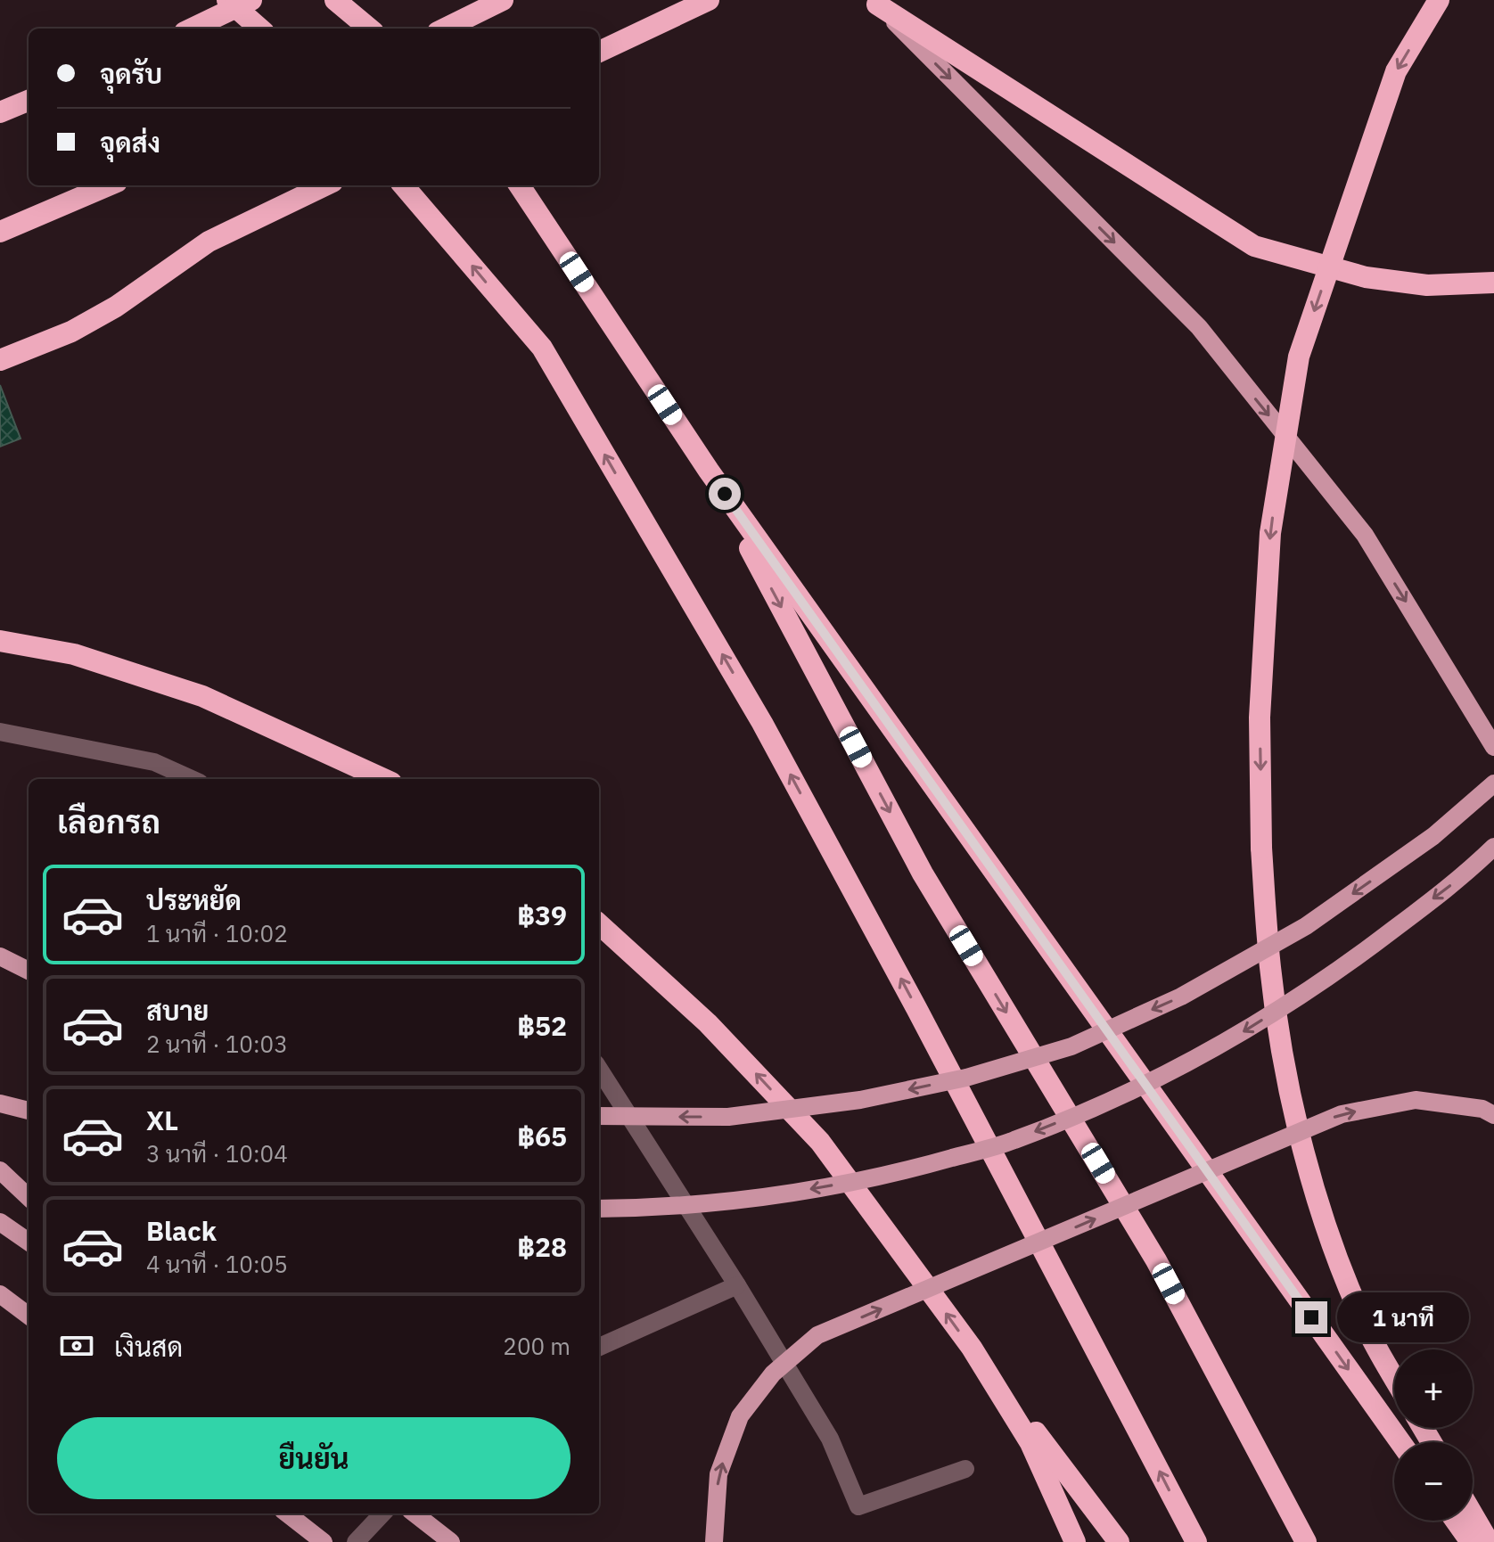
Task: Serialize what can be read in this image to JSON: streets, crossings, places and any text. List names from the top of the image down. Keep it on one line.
{"page":{"banner":["จุดรับ","จุดส่ง"],"heading":"เลือกรถ","list":[{"name":"ประหยัด","note":"1 นาที · 10:02","value":"฿39"},{"name":"สบาย","note":"2 นาที · 10:03","value":"฿52"},{"name":"XL","note":"3 นาที · 10:04","value":"฿65"},{"name":"Black","note":"4 นาที · 10:05","value":"฿28"}],"bubble":"1 นาที","pay":["เงินสด","200 m"],"map_buttons":["+","−"],"buttons":"ยืนยัน"}}
